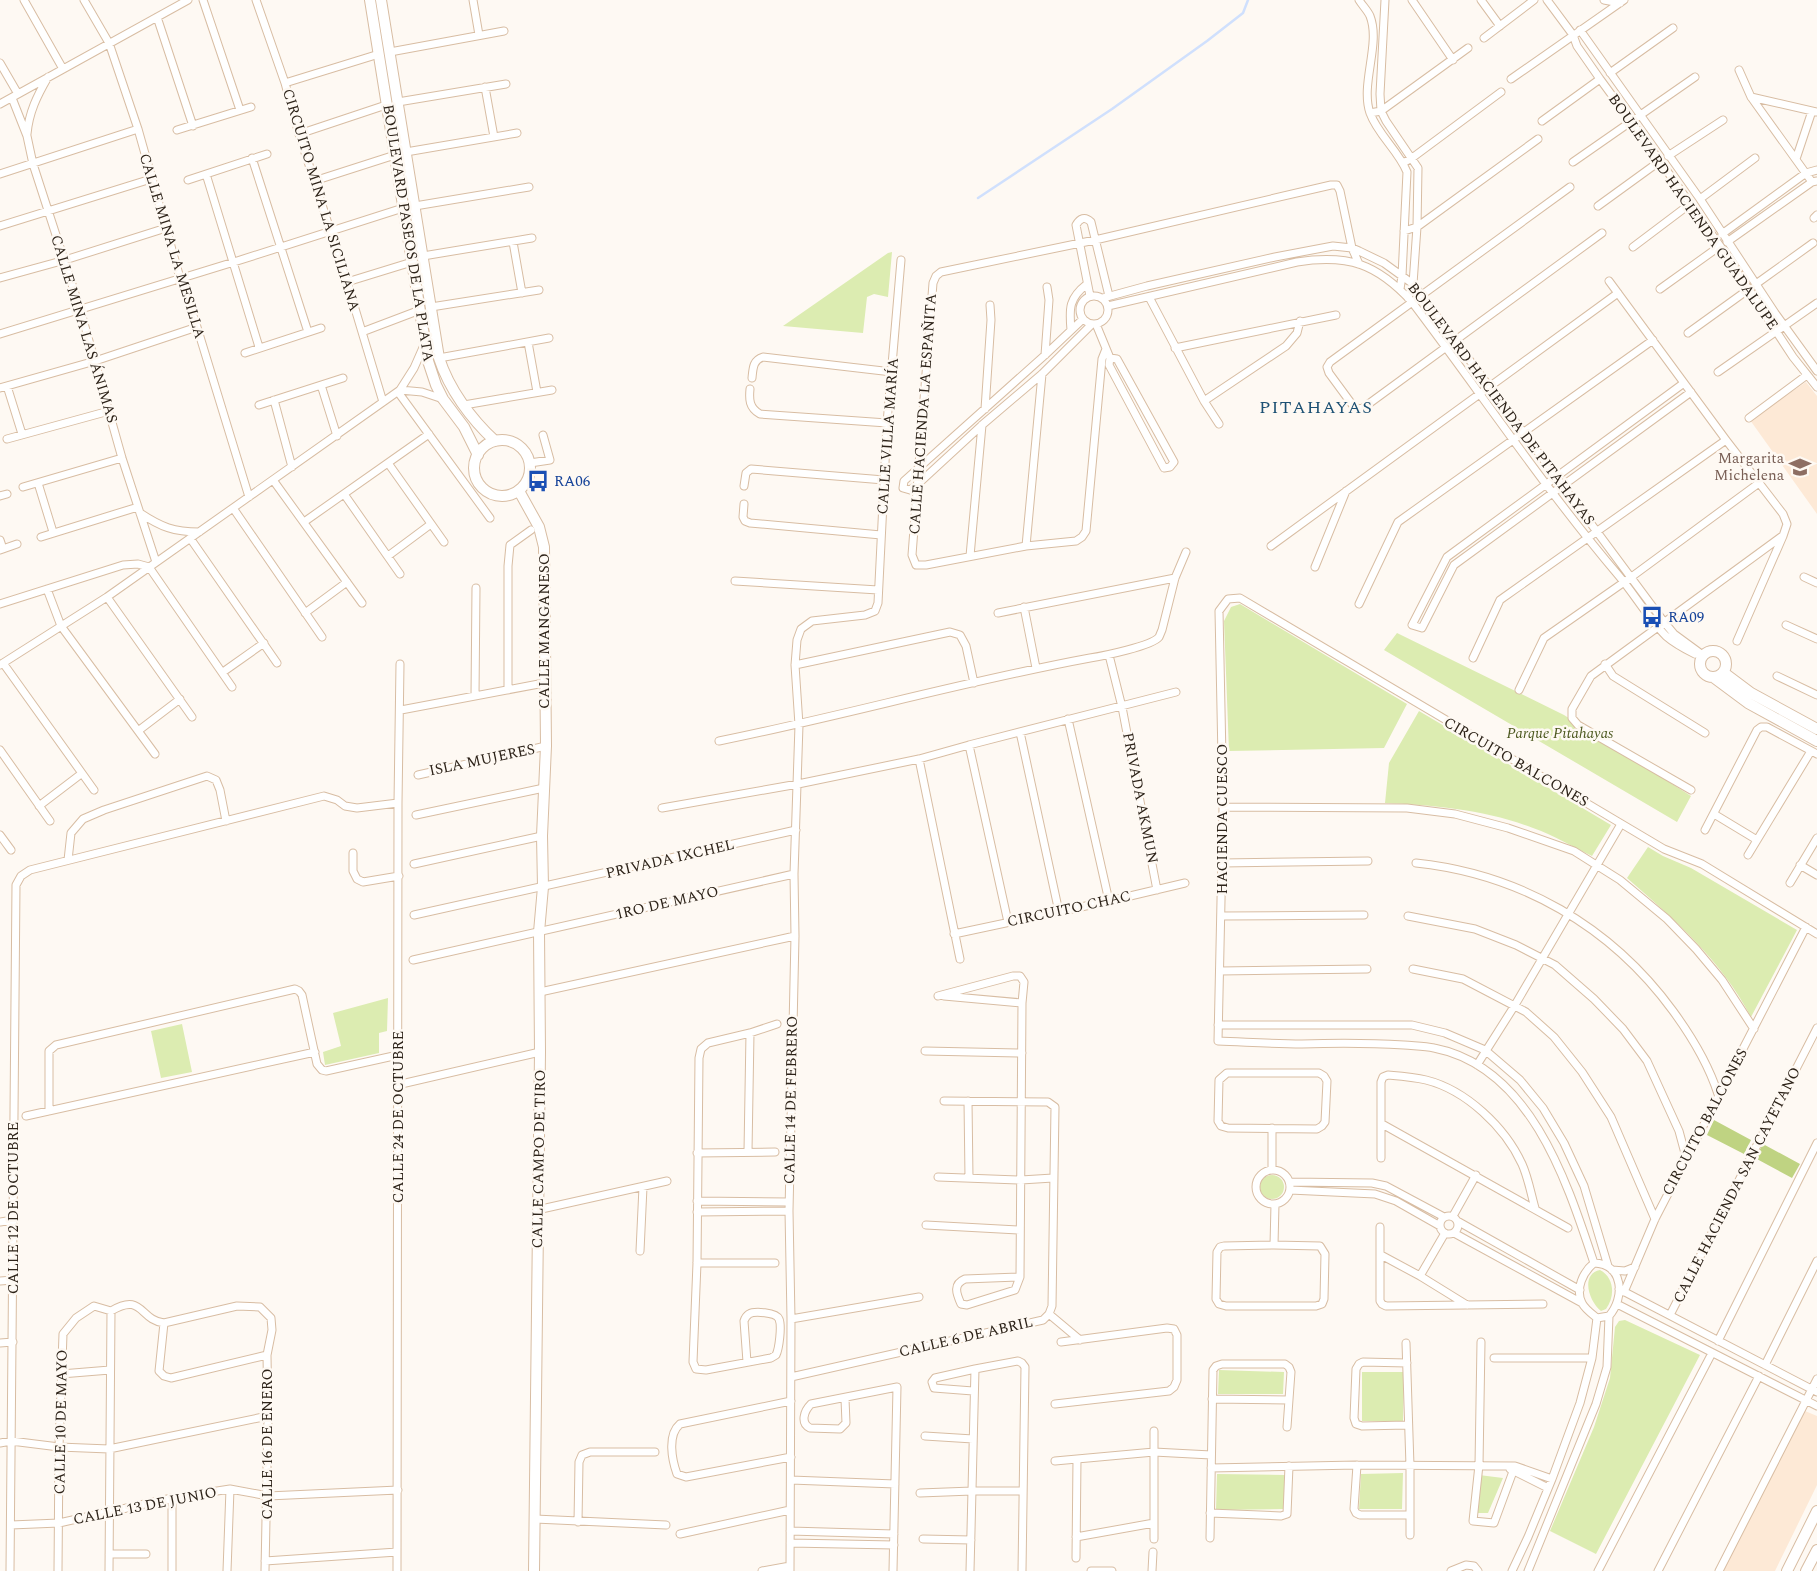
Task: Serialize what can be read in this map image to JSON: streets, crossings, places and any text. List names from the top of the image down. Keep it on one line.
{"streets":{"street":["CIRCUITO MINA LA SICILIANA","BOULEVARD HACIENDA GUADALUPE","BOULEVARD PASEOS DE LA PLATA","CALLE MINA LA MESILLA","CALLE MINA LAS ÁNIMAS","BOULEVARD HACIENDA DE PITAHAYAS","CALLE HACIENDA LA ESPAÑITA","CALLE VILLA MARÍA","CALLE MANGANESO","ISLA MUJERES","CIRCUITO BALCONES","PRIVADA AKMUN","HACIENDA CUESCO","PRIVADA IXCHEL","1RO DE MAYO","CIRCUITO CHAC","CALLE 14 DE FEBRERO","CALLE 24 DE OCTUBRE","CALLE CAMPO DE TIRO","CALLE HACIENDA SAN CAYETANO","CALLE 12 DE OCTUBRE","CALLE 6 DE ABRIL","CALLE 10 DE MAYO","CALLE 16 DE ENERO","CALLE 13 DE JUNIO"]},"crossings":[["BOULEVARD PASEOS DE LA PLATA","CALLE MANGANESO"],["BOULEVARD HACIENDA DE PITAHAYAS","CALLE HACIENDA LA ESPAÑITA"],["CALLE VILLA MARÍA","CALLE 14 DE FEBRERO"],["CALLE MANGANESO","ISLA MUJERES"],["CALLE MANGANESO","CALLE CAMPO DE TIRO"],["ISLA MUJERES","CALLE CAMPO DE TIRO"],["CIRCUITO BALCONES","HACIENDA CUESCO"],["PRIVADA AKMUN","CIRCUITO CHAC"],["PRIVADA IXCHEL","CALLE 14 DE FEBRERO"],["PRIVADA IXCHEL","CALLE CAMPO DE TIRO"],["1RO DE MAYO","CALLE 14 DE FEBRERO"],["1RO DE MAYO","CALLE CAMPO DE TIRO"],["CALLE 14 DE FEBRERO","CALLE 6 DE ABRIL"],["CALLE 24 DE OCTUBRE","CALLE 13 DE JUNIO"],["CALLE 12 DE OCTUBRE","CALLE 13 DE JUNIO"],["CALLE 10 DE MAYO","CALLE 13 DE JUNIO"],["CALLE 16 DE ENERO","CALLE 13 DE JUNIO"]],"districts":["PITAHAYAS"],"parks":["Parque Pitahayas"],"places":{"school or university":["Margarita Michelena"],"bus stop":["RA06","RA09"]}}
